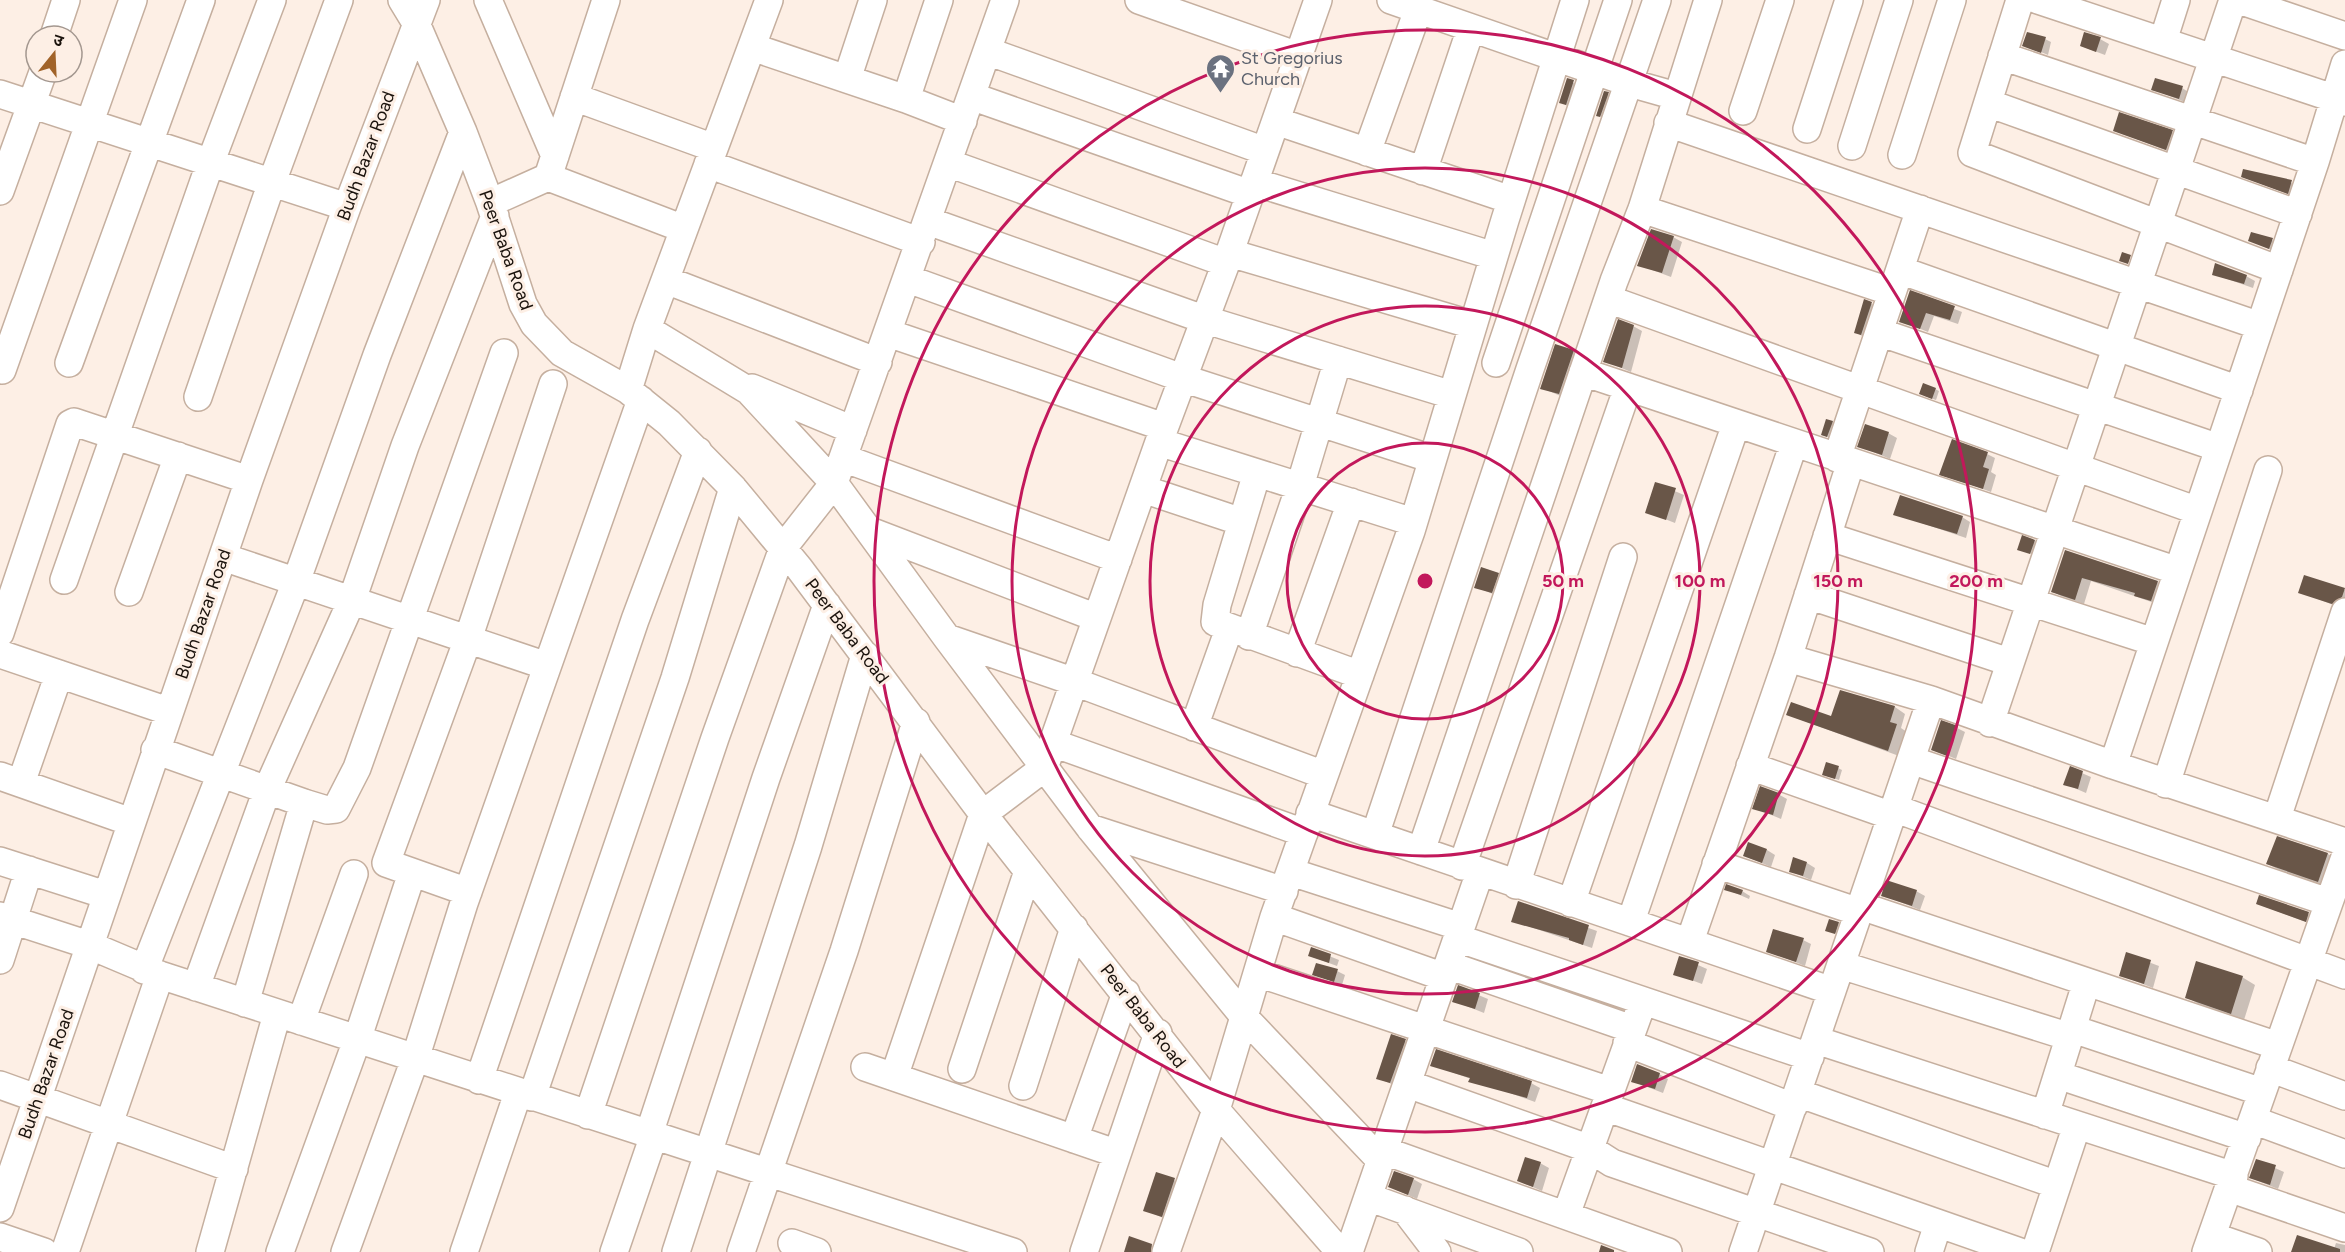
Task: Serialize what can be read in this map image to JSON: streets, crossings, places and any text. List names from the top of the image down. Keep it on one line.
{"streets":{"street":["Budh Bazar Road","Peer Baba Road"]},"crossings":[["Budh Bazar Road","Peer Baba Road"]],"places":{"temple":["St Gregorius Church"]},"north":"top","rings":["50 m","100 m","150 m","200 m"]}
